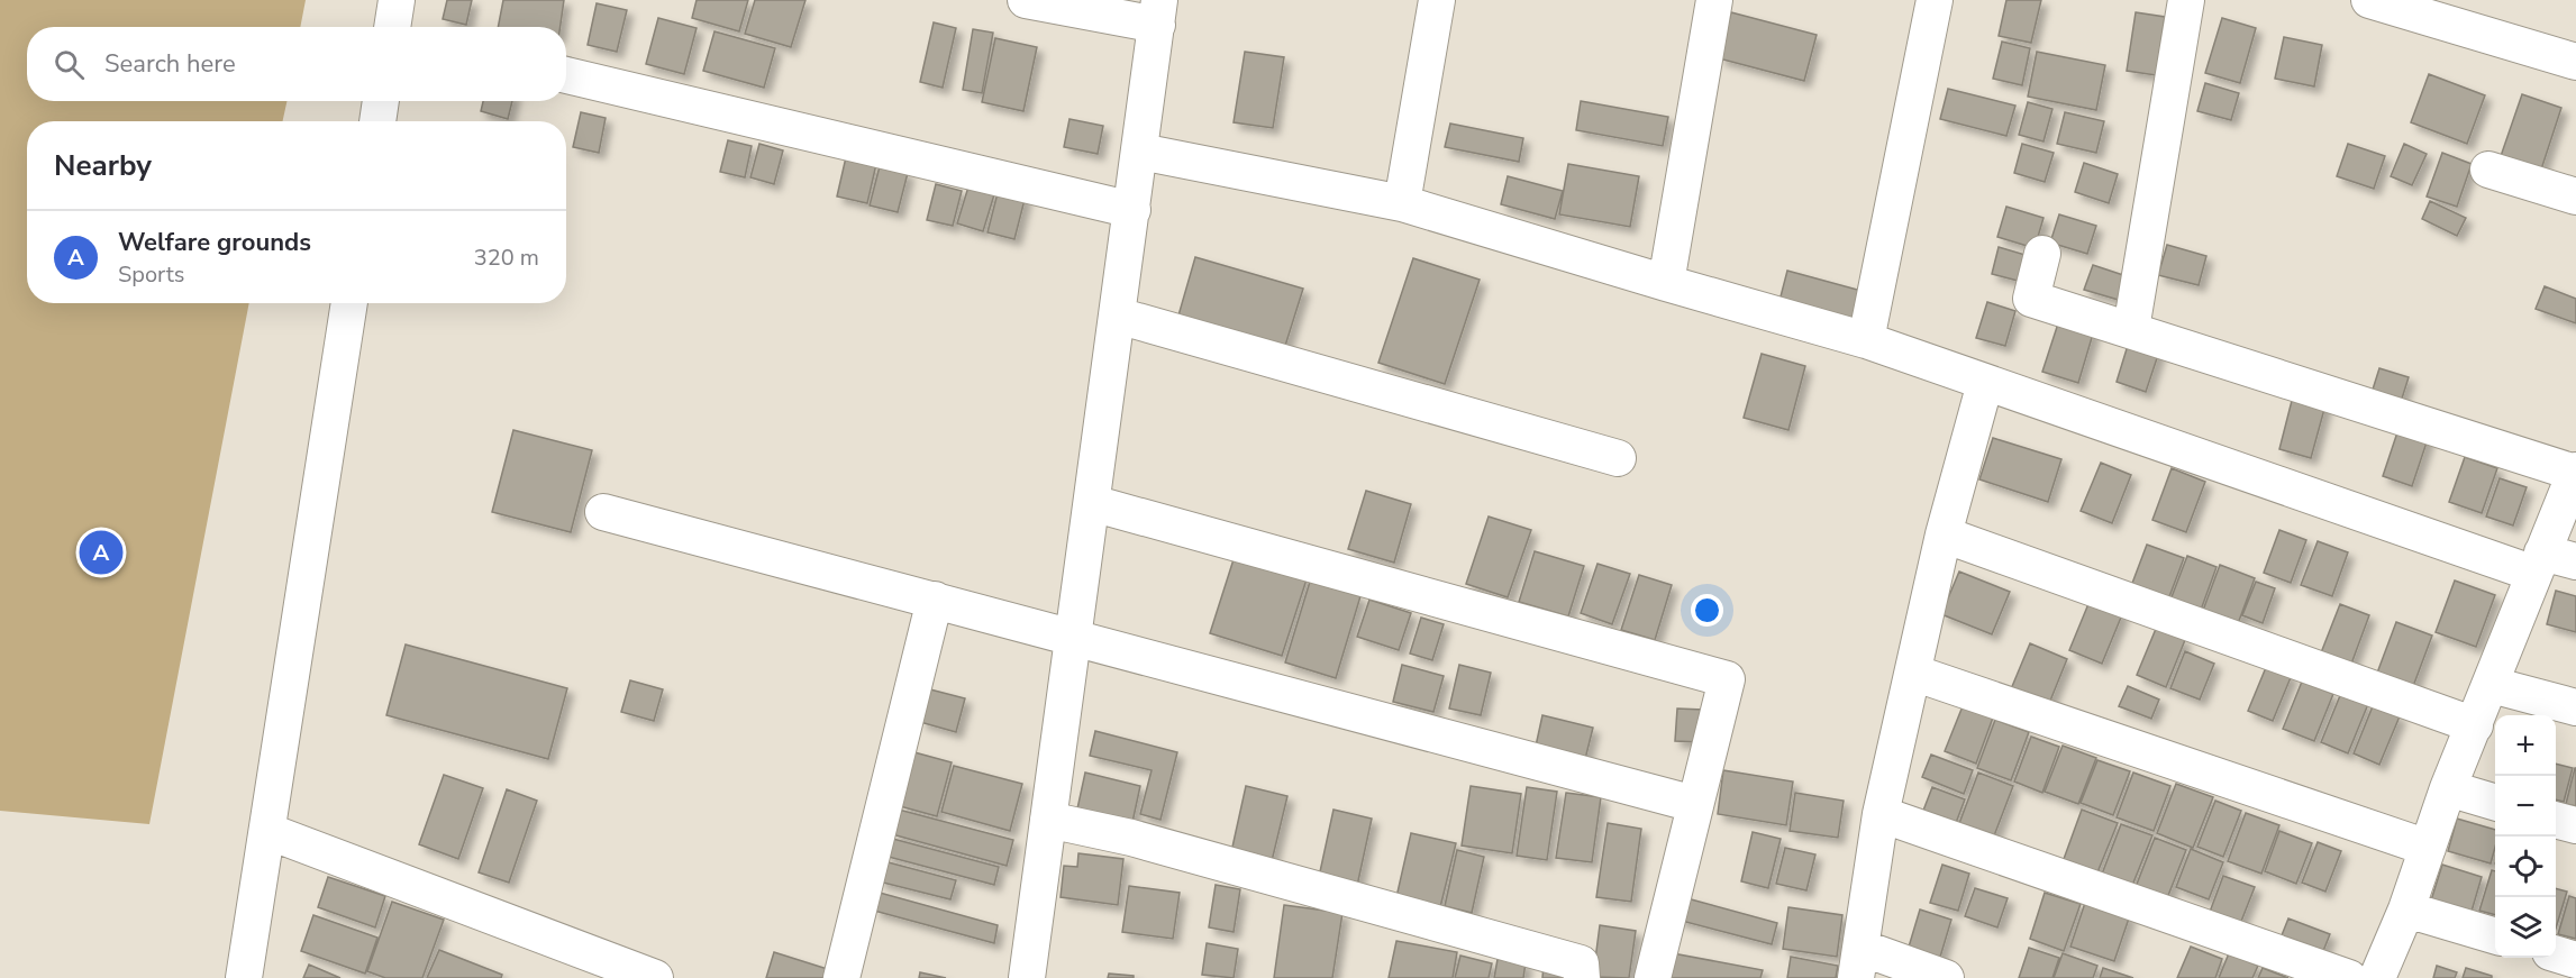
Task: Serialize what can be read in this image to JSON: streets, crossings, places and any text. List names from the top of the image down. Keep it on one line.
{"page":{"search":"Search here","heading":"Nearby","list":[{"mark":"A","name":"Welfare grounds","note":"Sports","value":"320 m"}],"pins":"A","map_buttons":["+","−"]}}
